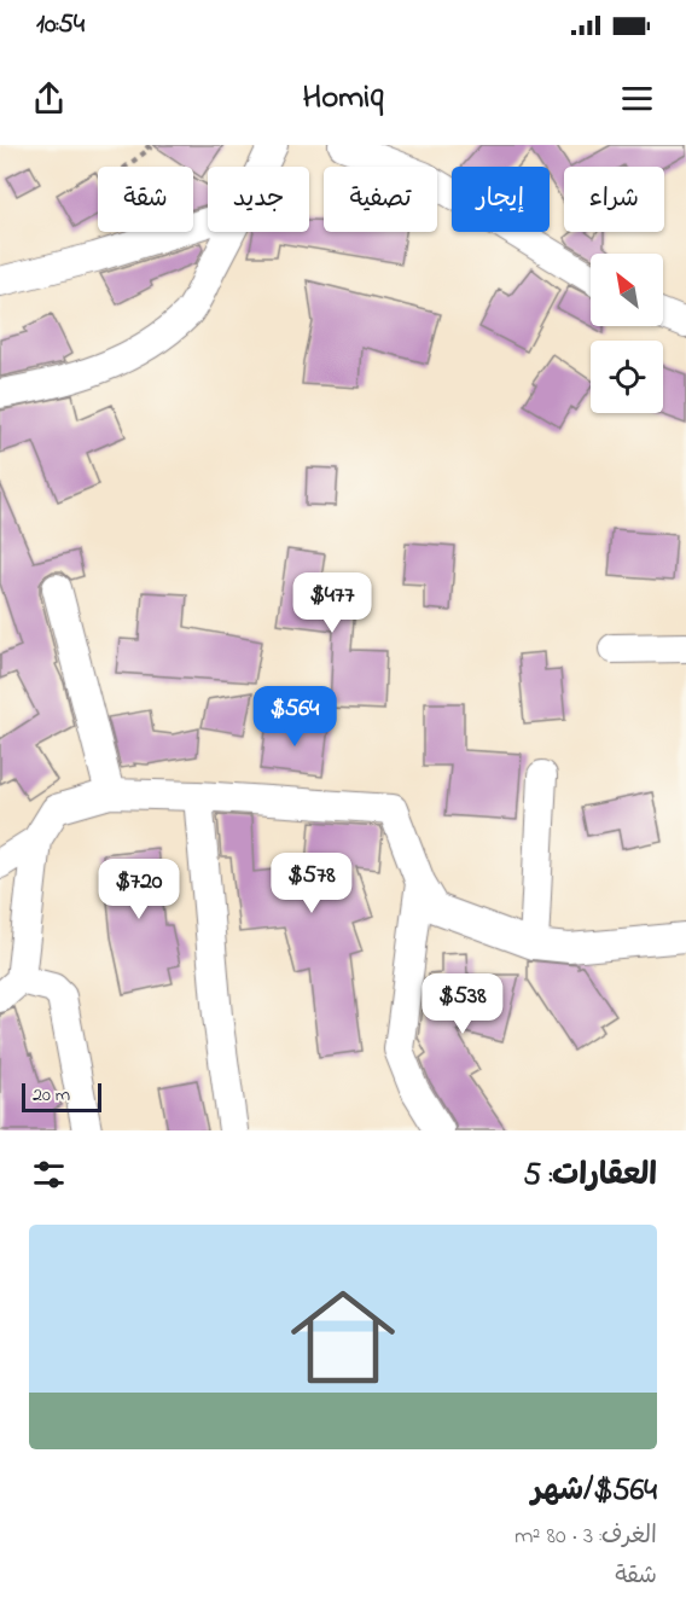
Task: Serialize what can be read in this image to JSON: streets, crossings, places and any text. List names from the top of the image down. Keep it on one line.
{"scale_bar":"20 m","north":"top left","page":{"status":"10:54","header":"Homiq","chip":["شراء","إيجار","تصفية","جديد","شقة"],"price":["$477","$564","$578","$720","$538"],"scale":"20 m","heading":"العقارات: 5","list":[{"name":"$564/شهر","note":"الغرف: 3 · 80 m² · شقة"}]}}
